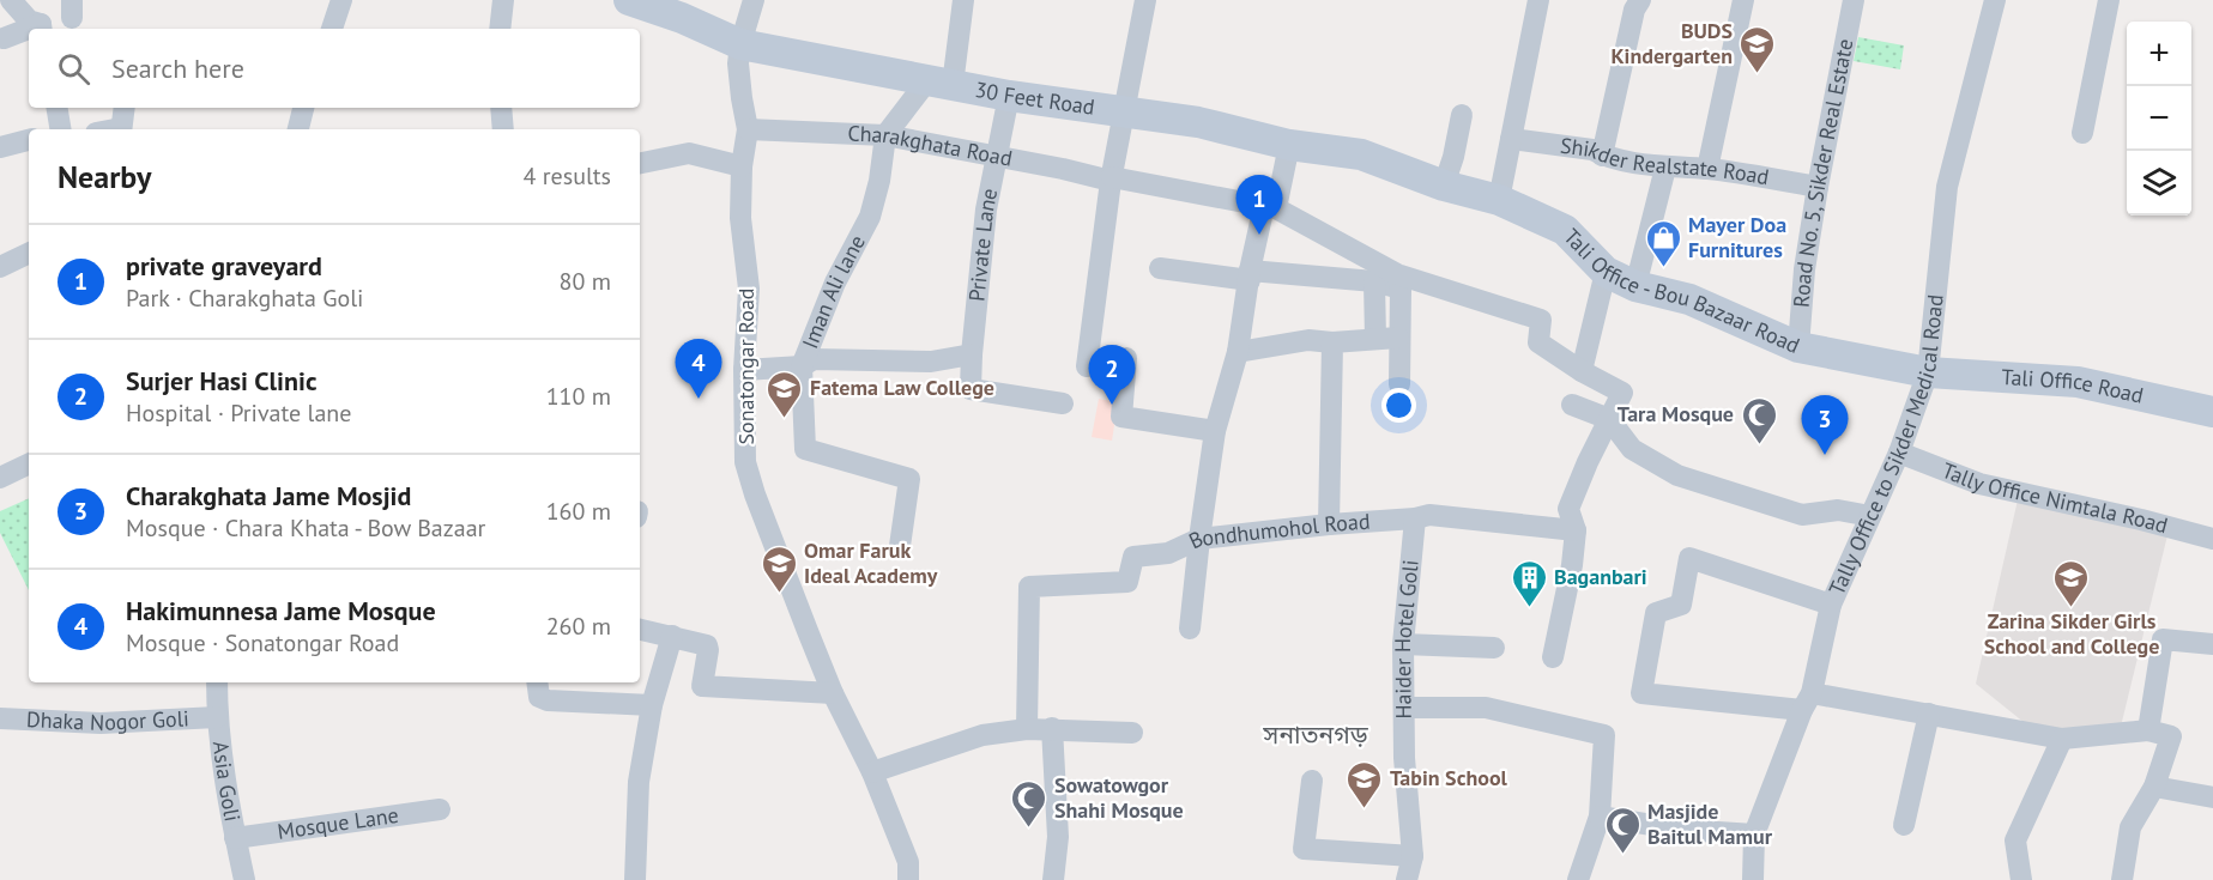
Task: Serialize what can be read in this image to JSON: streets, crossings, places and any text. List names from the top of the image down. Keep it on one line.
{"streets":{"street":["30 Feet Road","Charakghata Road","Shikder Realstate Road","Road No. 5, Sikder Real Estate","Private Lane","Tali Office - Bou Bazaar Road","Iman Ali lane","Sonatongar Road","Tali Office Road","Tally Office to Sikder Medical Road","Tally Office Nimtala Road","Bondhumohol Road","Haider Hotel Goli","Dhaka Nogor Goli","Asia Goli","Mosque Lane"]},"crossings":[["30 Feet Road","Private Lane"],["30 Feet Road","Tali Office - Bou Bazaar Road"],["30 Feet Road","Sonatongar Road"],["Charakghata Road","Private Lane"],["Charakghata Road","Iman Ali lane"],["Charakghata Road","Sonatongar Road"],["Shikder Realstate Road","Road No. 5, Sikder Real Estate"],["Road No. 5, Sikder Real Estate","Tali Office - Bou Bazaar Road"],["Tali Office - Bou Bazaar Road","Tali Office Road"],["Tali Office - Bou Bazaar Road","Tally Office to Sikder Medical Road"],["Tali Office Road","Tally Office to Sikder Medical Road"],["Tally Office to Sikder Medical Road","Tally Office Nimtala Road"],["Bondhumohol Road","Haider Hotel Goli"],["Dhaka Nogor Goli","Asia Goli"],["Asia Goli","Mosque Lane"]],"districts":["সনাতনগড়"],"places":{"school or university":["BUDS Kindergarten","Fatema Law College","Omar Faruk Ideal Academy","Zarina Sikder Girls School and College","Tabin School"],"shop":["Mayer Doa Furnitures"],"mosque":["Tara Mosque","Sowatowgor Shahi Mosque","Masjide Baitul Mamur"],"building":["Baganbari"]},"page":{"map_buttons":["+","−"],"search":"Search here","heading":["Nearby","4 results"],"pins":["1","4","2","3"],"list":[{"mark":"1","name":"private graveyard","note":"Park · Charakghata Goli","value":"80 m"},{"mark":"2","name":"Surjer Hasi Clinic","note":"Hospital · Private lane","value":"110 m"},{"mark":"3","name":"Charakghata Jame Mosjid","note":"Mosque · Chara Khata - Bow Bazaar","value":"160 m"},{"mark":"4","name":"Hakimunnesa Jame Mosque","note":"Mosque · Sonatongar Road","value":"260 m"}]}}
